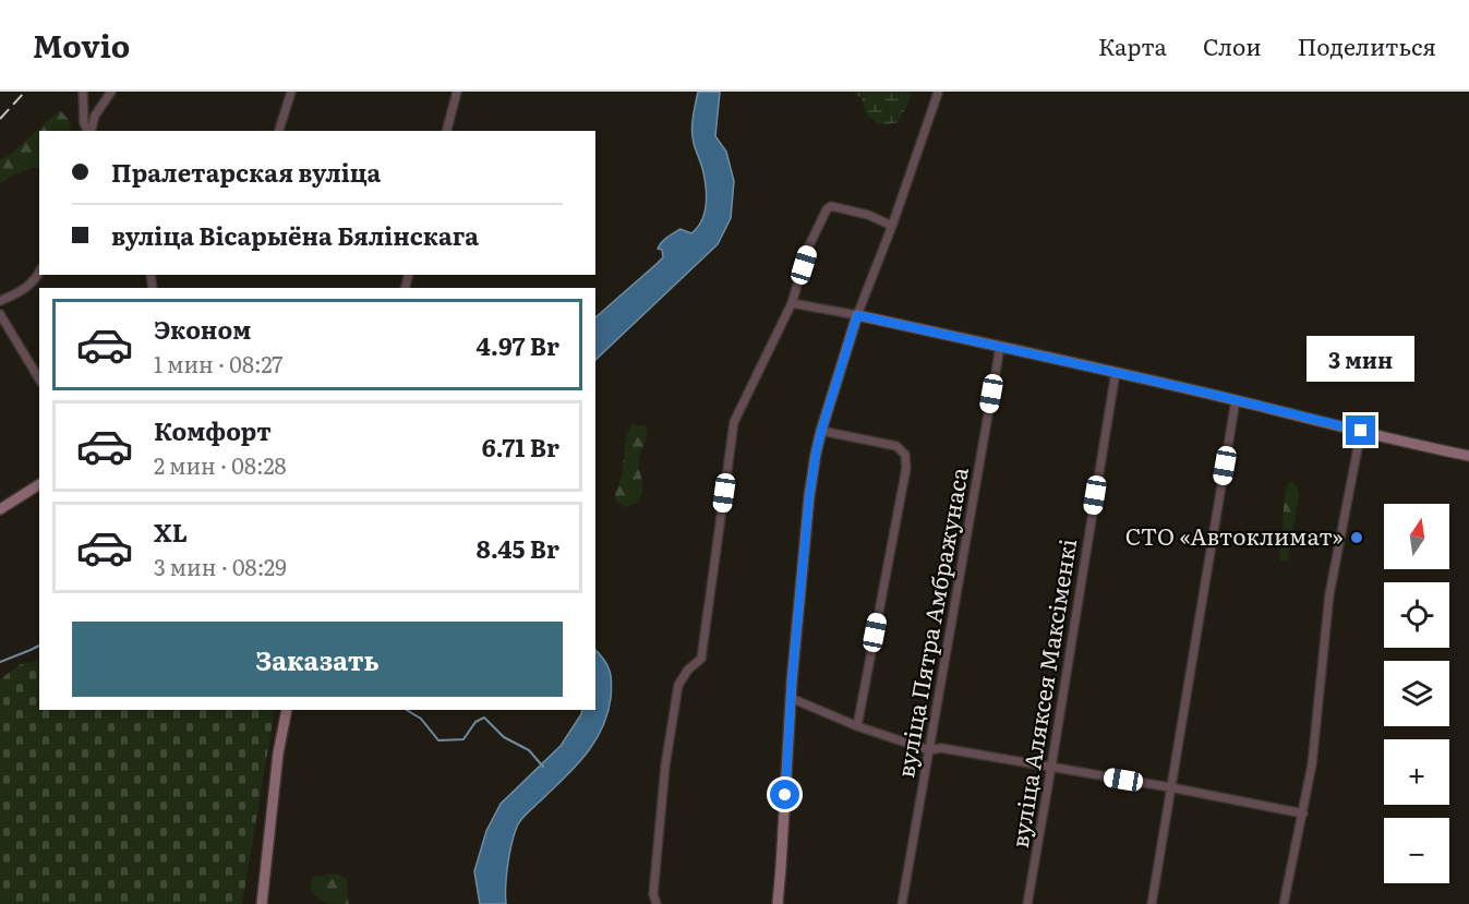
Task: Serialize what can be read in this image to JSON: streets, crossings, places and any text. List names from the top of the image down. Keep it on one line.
{"streets":{"street":["вуліца Пятра Амбражунаса","вуліца Аляксея Максіменкі"]},"places":["СТО «Автоклимат»"],"north":"top","page":{"header":"Movio","nav":["Карта","Слои","Поделиться"],"banner":["Пралетарская вуліца","вуліца Вісарыёна Бялінскага"],"list":[{"name":"Эконом","note":"1 мин · 08:27","value":"4.97 Br"},{"name":"Комфорт","note":"2 мин · 08:28","value":"6.71 Br"},{"name":"XL","note":"3 мин · 08:29","value":"8.45 Br"}],"bubble":"3 мин","map_buttons":["+","−"],"buttons":"Заказать"}}
